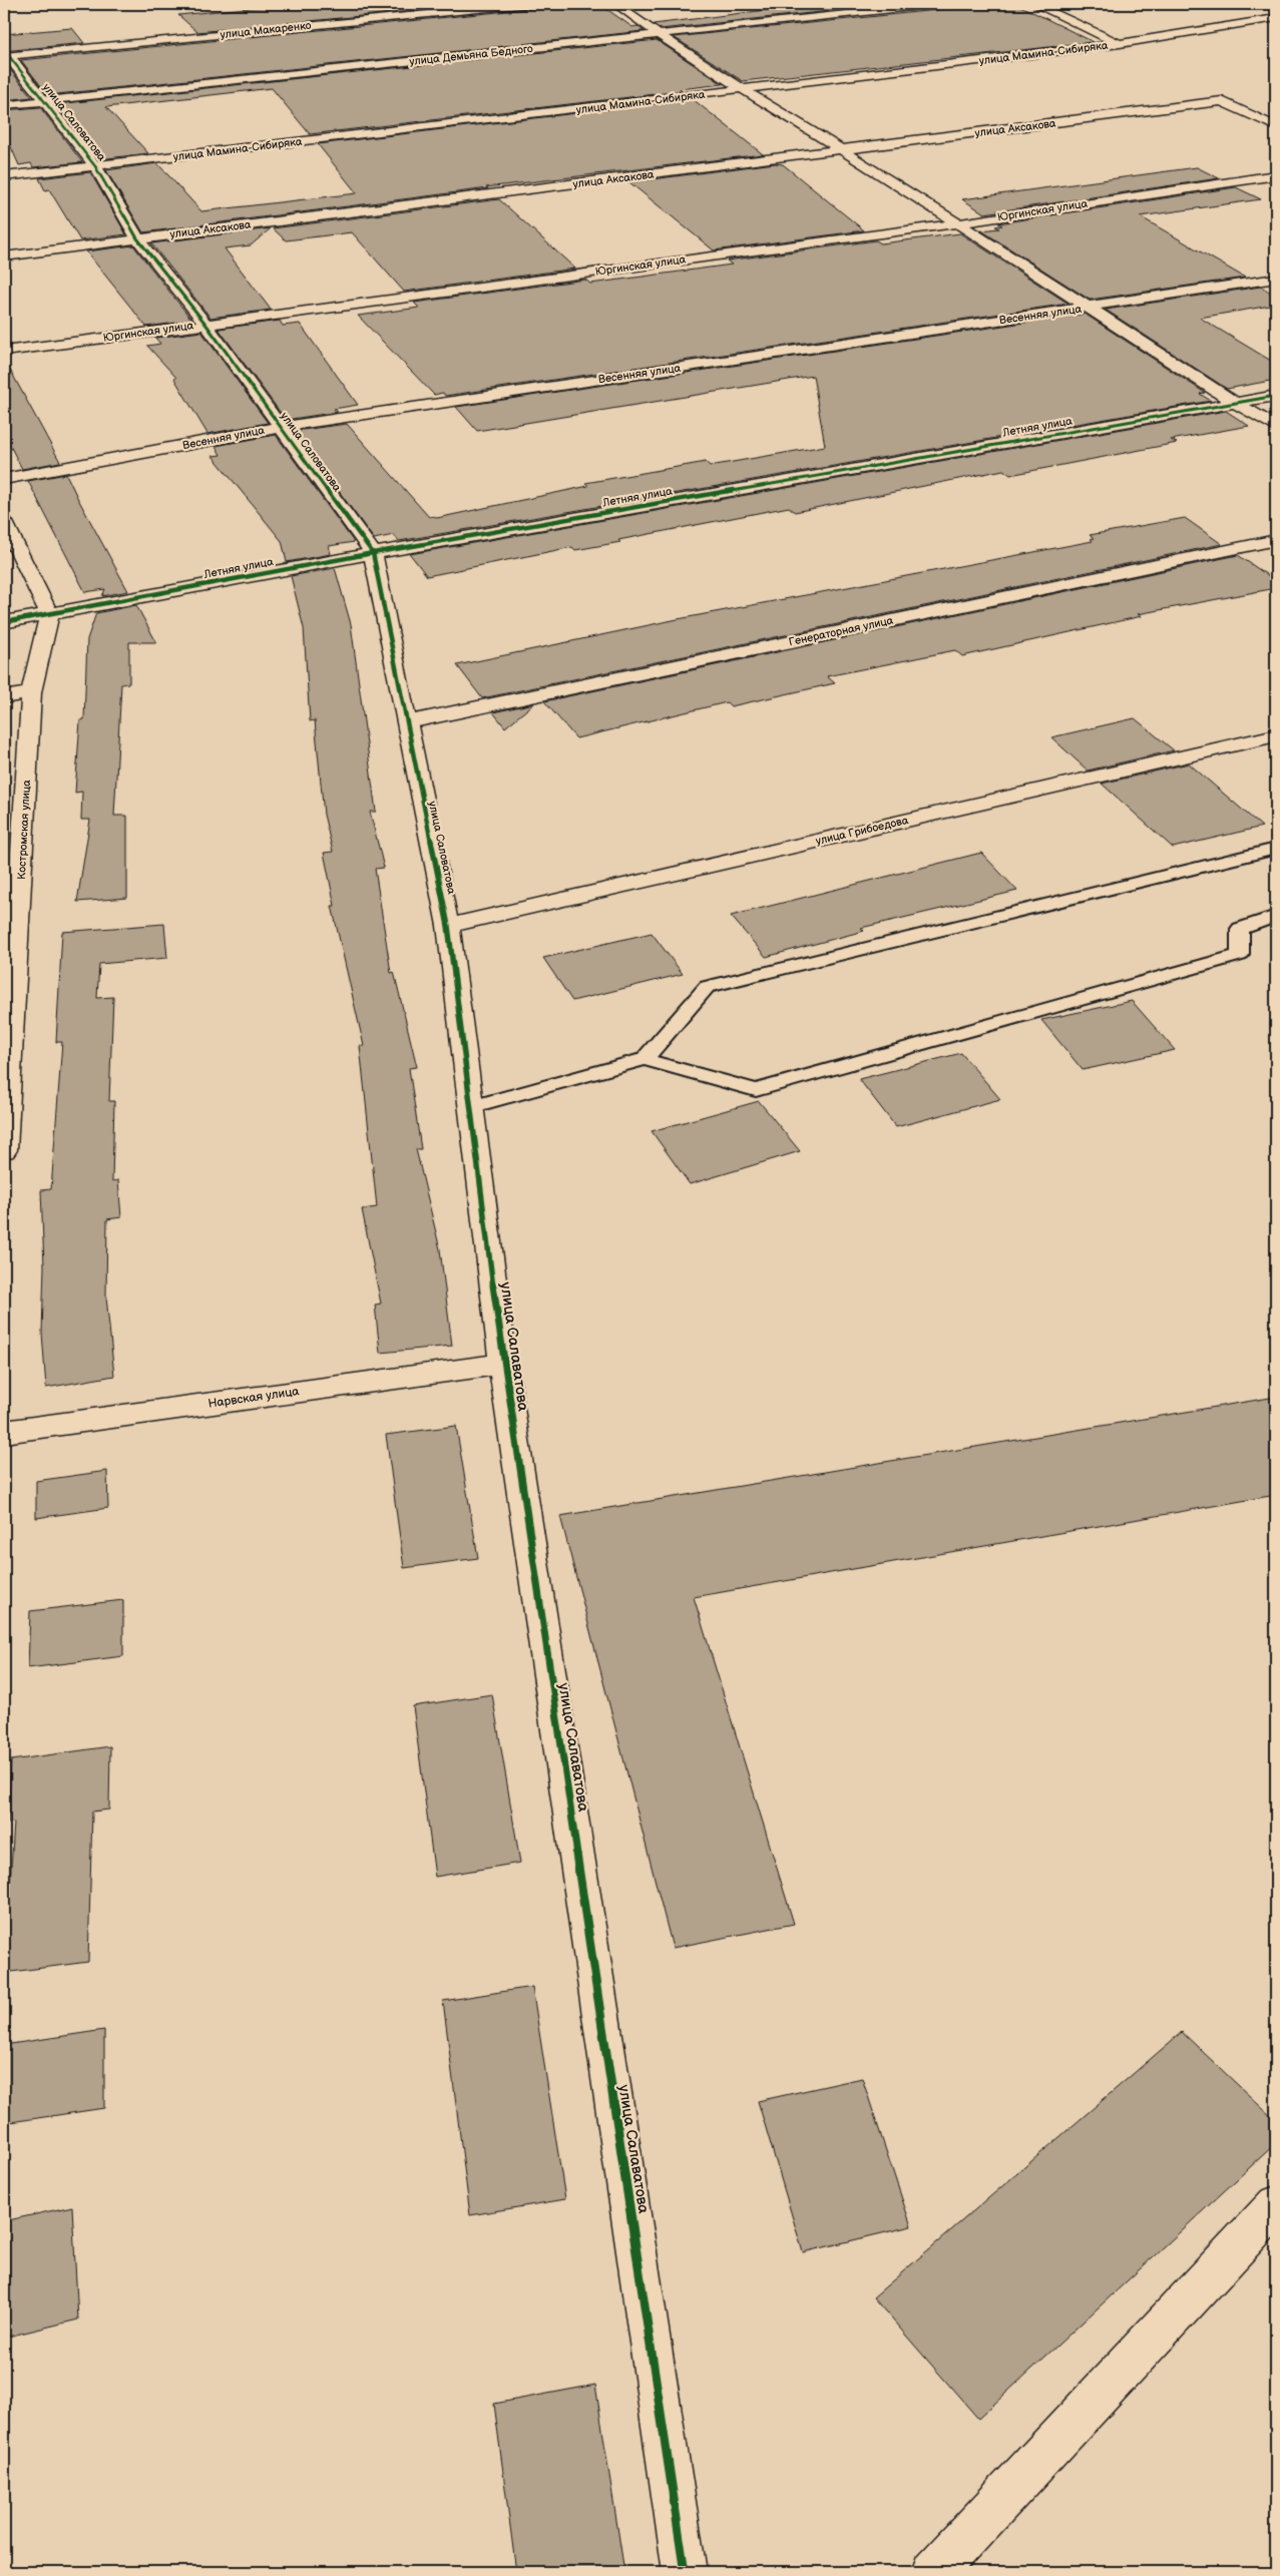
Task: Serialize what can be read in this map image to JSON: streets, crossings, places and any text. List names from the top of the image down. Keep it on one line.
{"streets":{"street":["улица Макаренко","улица Мамина-Сибиряка","улица Демьяна Бедного","улица Саловатова","улица Аксакова","Юргинская улица","Весенняя улица","Летняя улица","Генераторная улица","Костромская улица","улица Грибоедова","улица Салаватова","Нарвская улица"]},"crossings":[["улица Макаренко","улица Саловатова"],["улица Мамина-Сибиряка","улица Саловатова"],["улица Демьяна Бедного","улица Саловатова"],["улица Саловатова","улица Аксакова"],["улица Саловатова","Юргинская улица"],["улица Саловатова","Весенняя улица"],["улица Саловатова","Летняя улица"],["улица Саловатова","Генераторная улица"],["улица Саловатова","улица Грибоедова"],["улица Саловатова","улица Салаватова"],["Летняя улица","Костромская улица"],["улица Грибоедова","улица Салаватова"],["улица Салаватова","Нарвская улица"]]}
